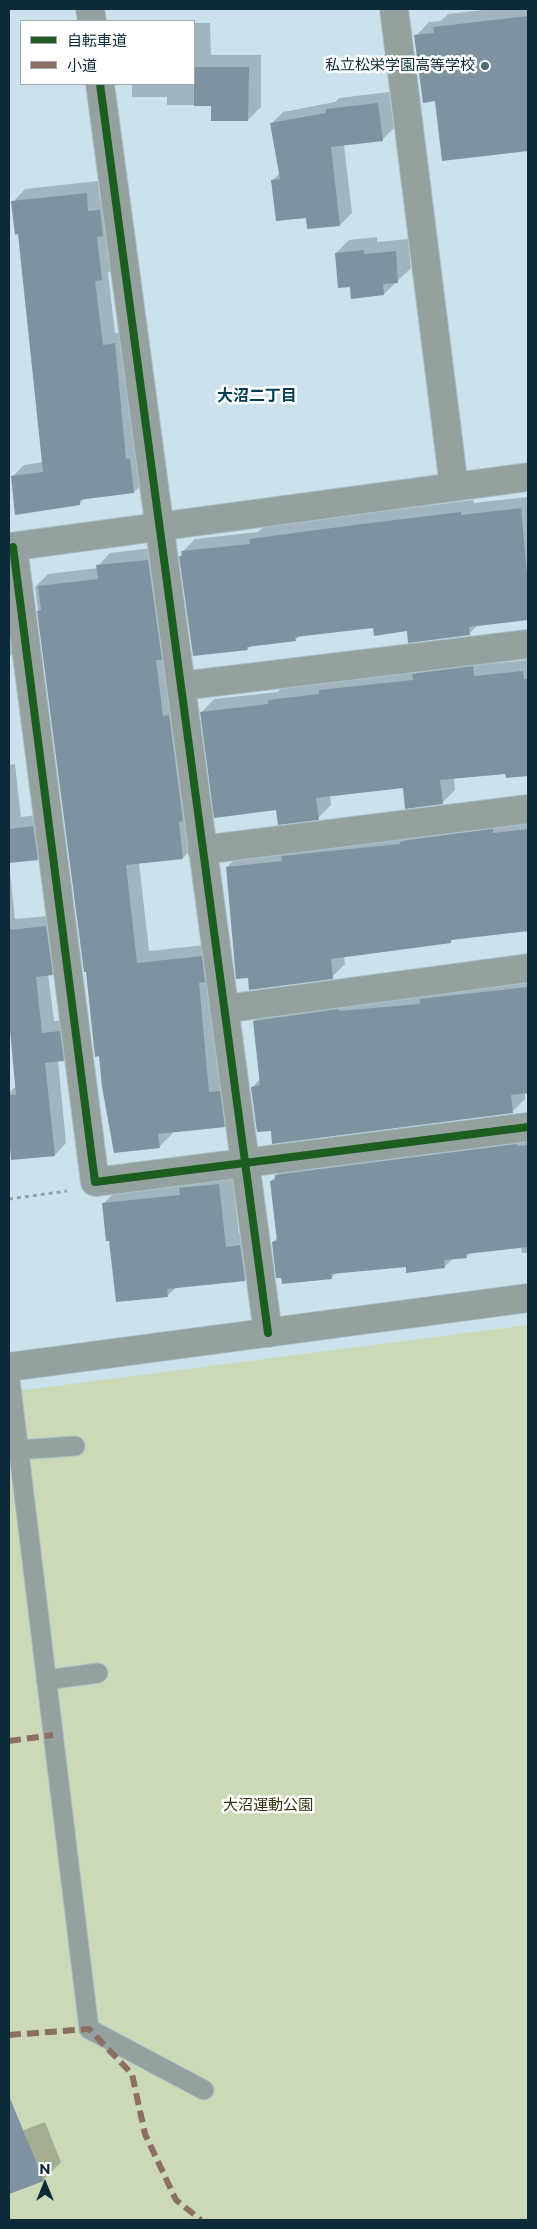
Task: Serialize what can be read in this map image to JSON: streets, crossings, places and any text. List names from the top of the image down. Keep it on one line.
{"districts":["大沼二丁目"],"parks":["大沼運動公園"],"places":["私立松栄学園高等学校"],"legend":["自転車道","小道"],"north":"top"}
